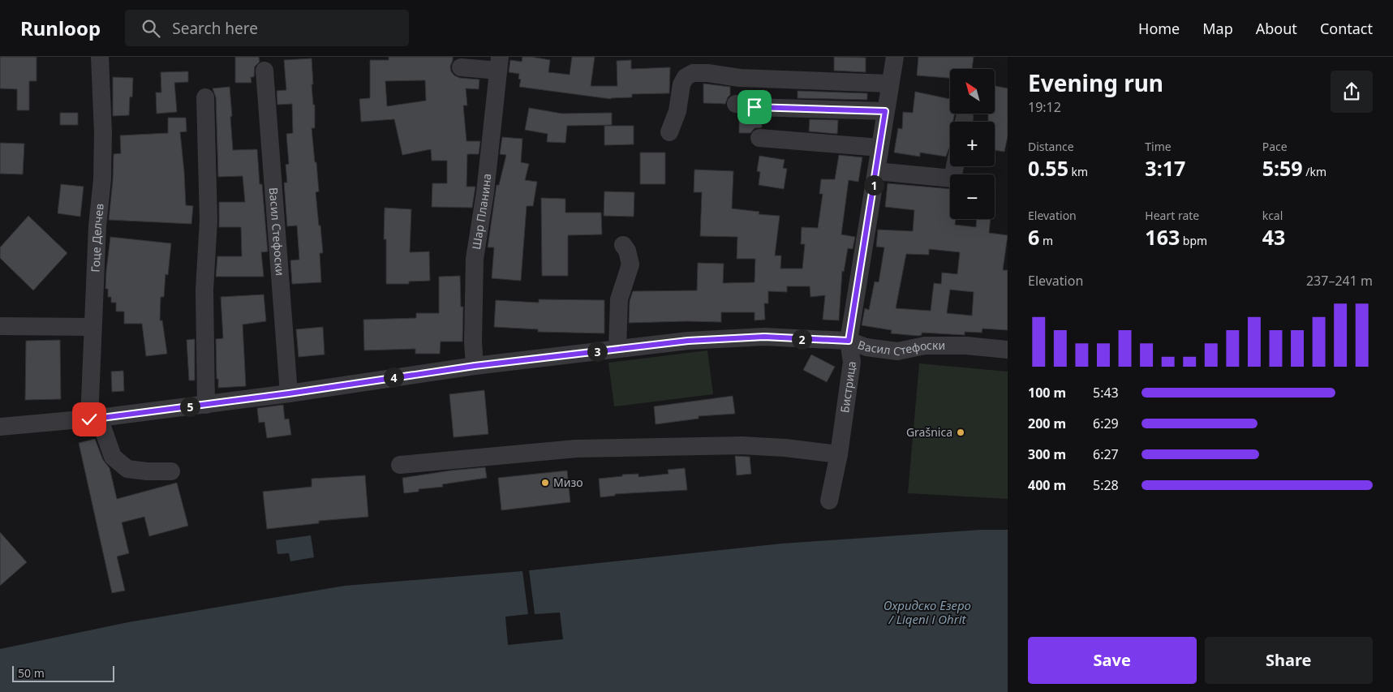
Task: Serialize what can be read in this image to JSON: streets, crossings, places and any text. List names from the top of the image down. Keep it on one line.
{"streets":{"street":["Шар Планина","Васил Стефоски","Гоце Делчев","Бистрица"]},"crossings":[["Шар Планина","Васил Стефоски"],["Васил Стефоски","Гоце Делчев"],["Васил Стефоски","Бистрица"]],"water":["Охридско Езеро / Liqeni i Ohrit"],"places":["Grašnica","Мизо"],"scale_bar":"50 m","north":"top left","page":{"header":"Runloop","search":"Search here","nav":["Home","Map","About","Contact"],"heading":["Evening run","19:12"],"map_buttons":["+","−"],"stats":[["Distance","0.55 km"],["Time","3:17"],["Pace","5:59 /km"],["Elevation","6 m"],["Heart rate","163 bpm"],["kcal","43"]],"pins":["1","2","3","4","5"],"chart":["Elevation","237–241 m"],"list":[{"name":"100 m","note":"5:43"},{"name":"200 m","note":"6:29"},{"name":"300 m","note":"6:27"},{"name":"400 m","note":"5:28"}],"buttons":["Save","Share"],"scale":"50 m"}}
